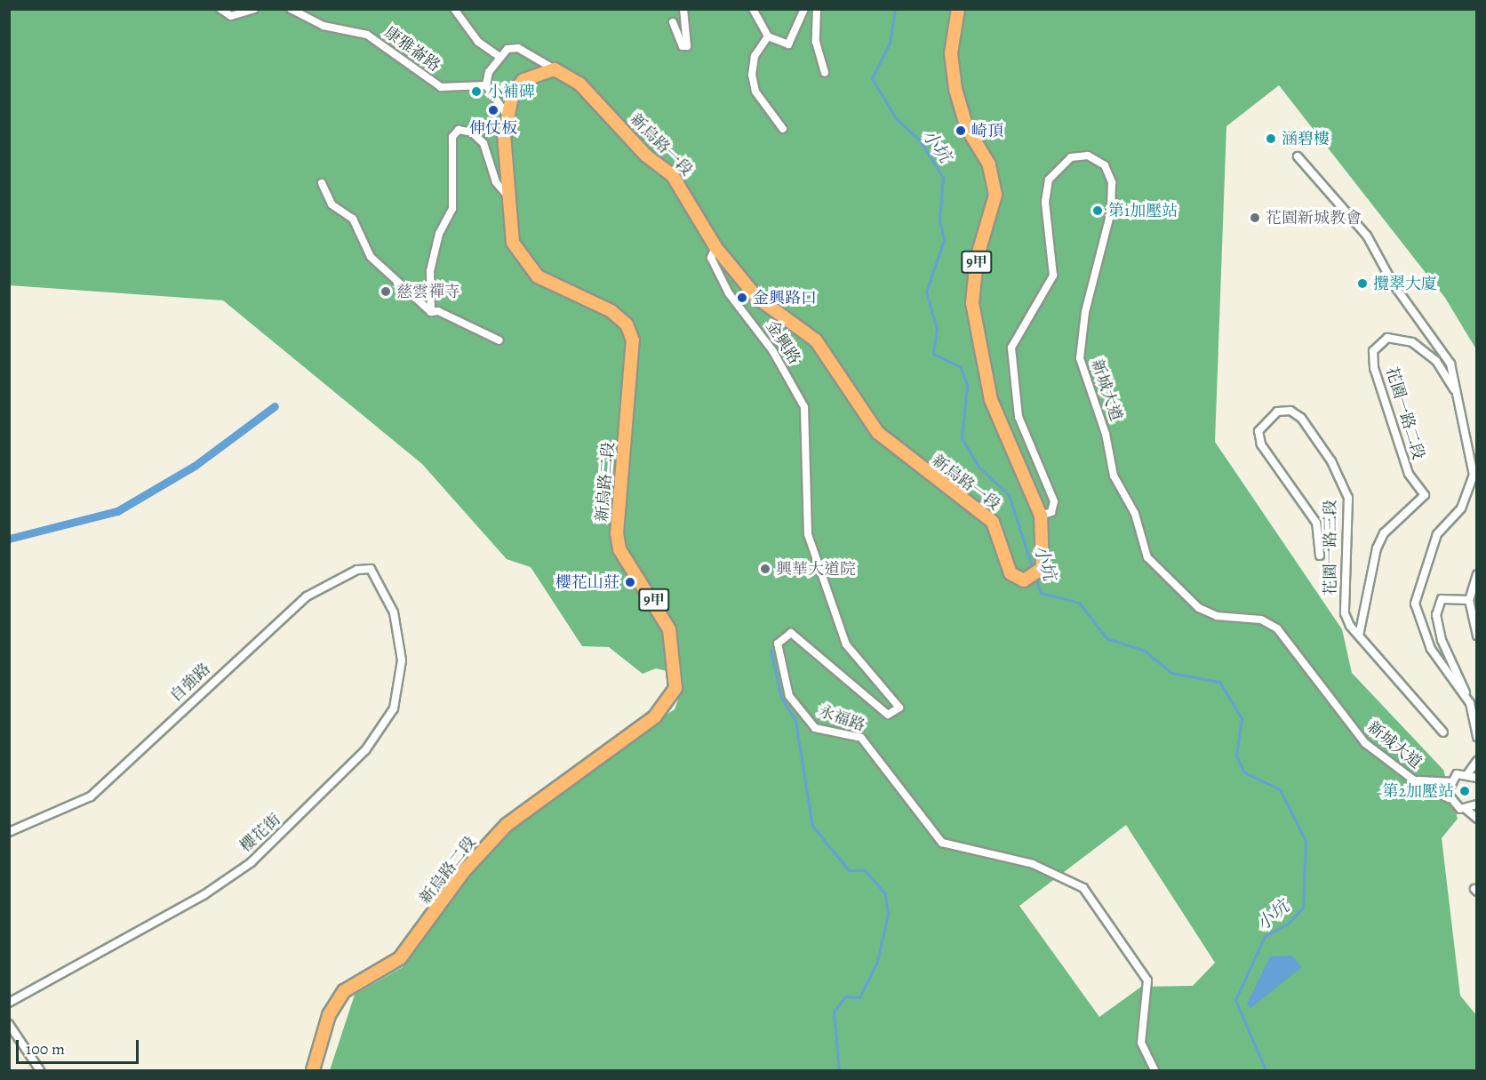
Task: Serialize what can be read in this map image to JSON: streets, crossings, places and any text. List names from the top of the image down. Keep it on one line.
{"streets":{"main road":["新烏路一段","9甲","新烏路二段"],"street":["康雅崙路","金興路","新城大道","花園一路二段","花園一路三段","自強路","永福路","櫻花街"]},"crossings":[["新烏路一段","金興路"],["新烏路一段","新城大道"],["新烏路一段","新烏路二段"],["金興路","永福路"],["花園一路二段","花園一路三段"],["自強路","櫻花街"]],"water":["小坑"],"places":["小補碑","伸仗板","崎頂","涵碧樓","第1加壓站","花園新城教會","攬翠大廈","慈雲禪寺","金興路口","興華大道院","櫻花山莊","第2加壓站"],"scale_bar":"100 m"}
